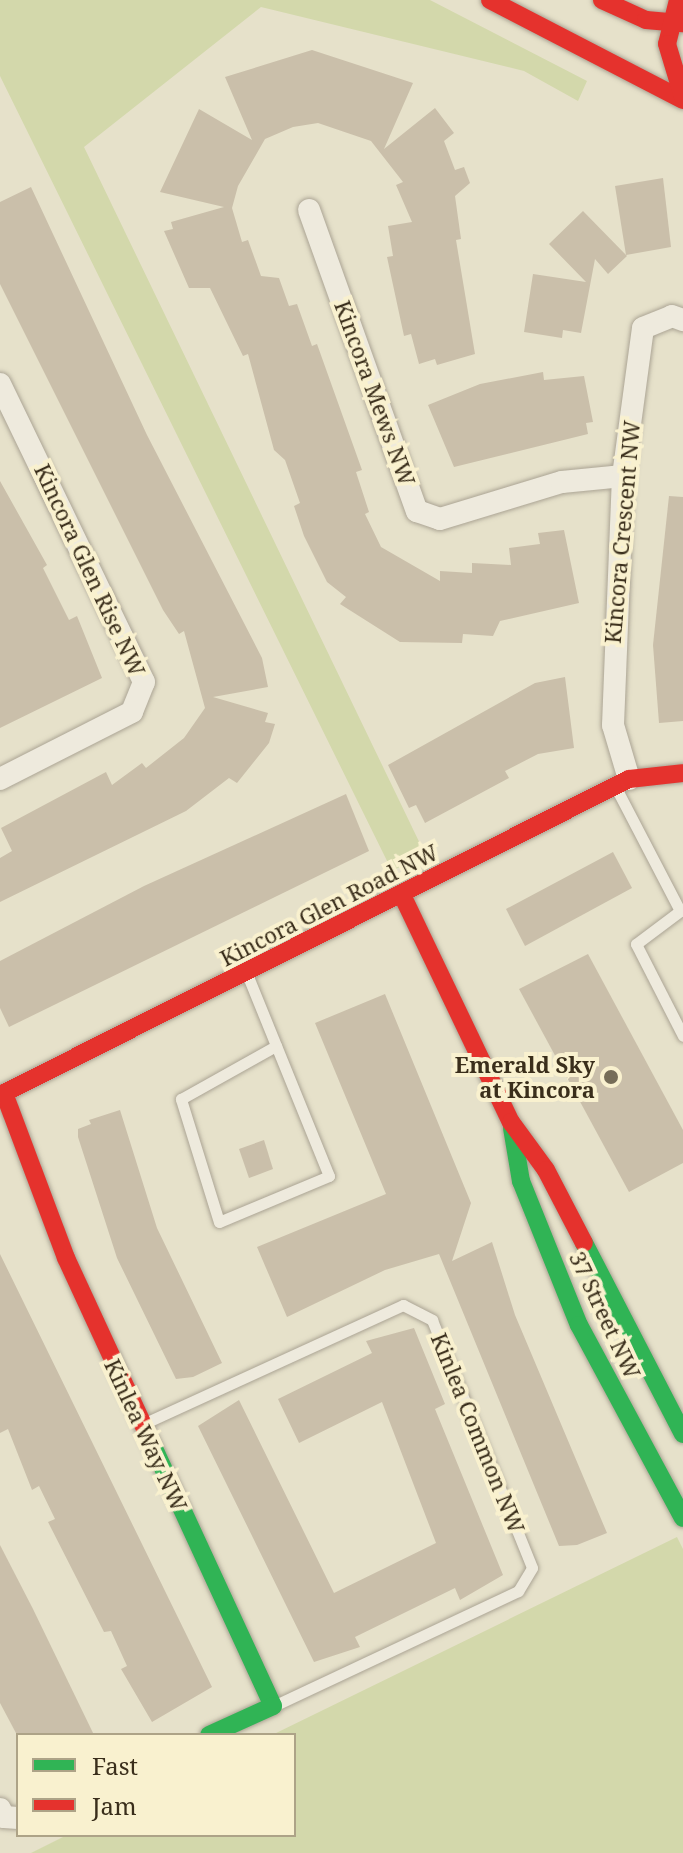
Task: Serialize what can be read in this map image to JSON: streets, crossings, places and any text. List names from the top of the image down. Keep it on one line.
{"streets":{"street":["Kincora Mews NW","Kincora Crescent NW","Kincora Glen Rise NW","Kincora Glen Road NW","37 Street NW","Kinlea Way NW"],"lane":["Kinlea Common NW"]},"crossings":[["Kincora Mews NW","Kincora Crescent NW"],["Kincora Crescent NW","Kincora Glen Road NW"],["Kincora Glen Road NW","37 Street NW"],["Kincora Glen Road NW","Kinlea Way NW"],["Kinlea Common NW","Kinlea Way NW"]],"places":["Emerald Sky at Kincora"],"legend":["Fast","Jam"]}
